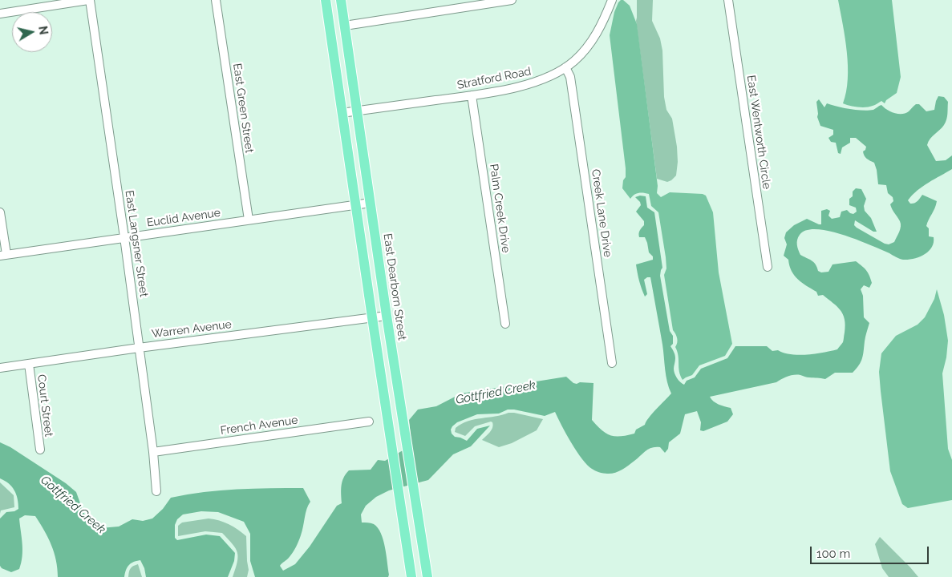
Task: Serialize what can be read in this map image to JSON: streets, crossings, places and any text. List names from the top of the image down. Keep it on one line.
{"streets":{"main road":["East Dearborn Street"],"street":["Stratford Road","East Green Street","East Wentworth Circle","Palm Creek Drive","Creek Lane Drive","Euclid Avenue","East Langsner Street","Warren Avenue","Court Street","French Avenue"]},"crossings":[["Stratford Road","Palm Creek Drive"],["Stratford Road","Creek Lane Drive"],["Stratford Road","East Dearborn Street"],["East Green Street","Euclid Avenue"],["Euclid Avenue","East Langsner Street"],["Euclid Avenue","East Dearborn Street"],["East Langsner Street","Warren Avenue"],["East Langsner Street","French Avenue"],["East Dearborn Street","Warren Avenue"],["Warren Avenue","Court Street"]],"water":["Gottfried Creek"],"scale_bar":"100 m","north":"right"}
